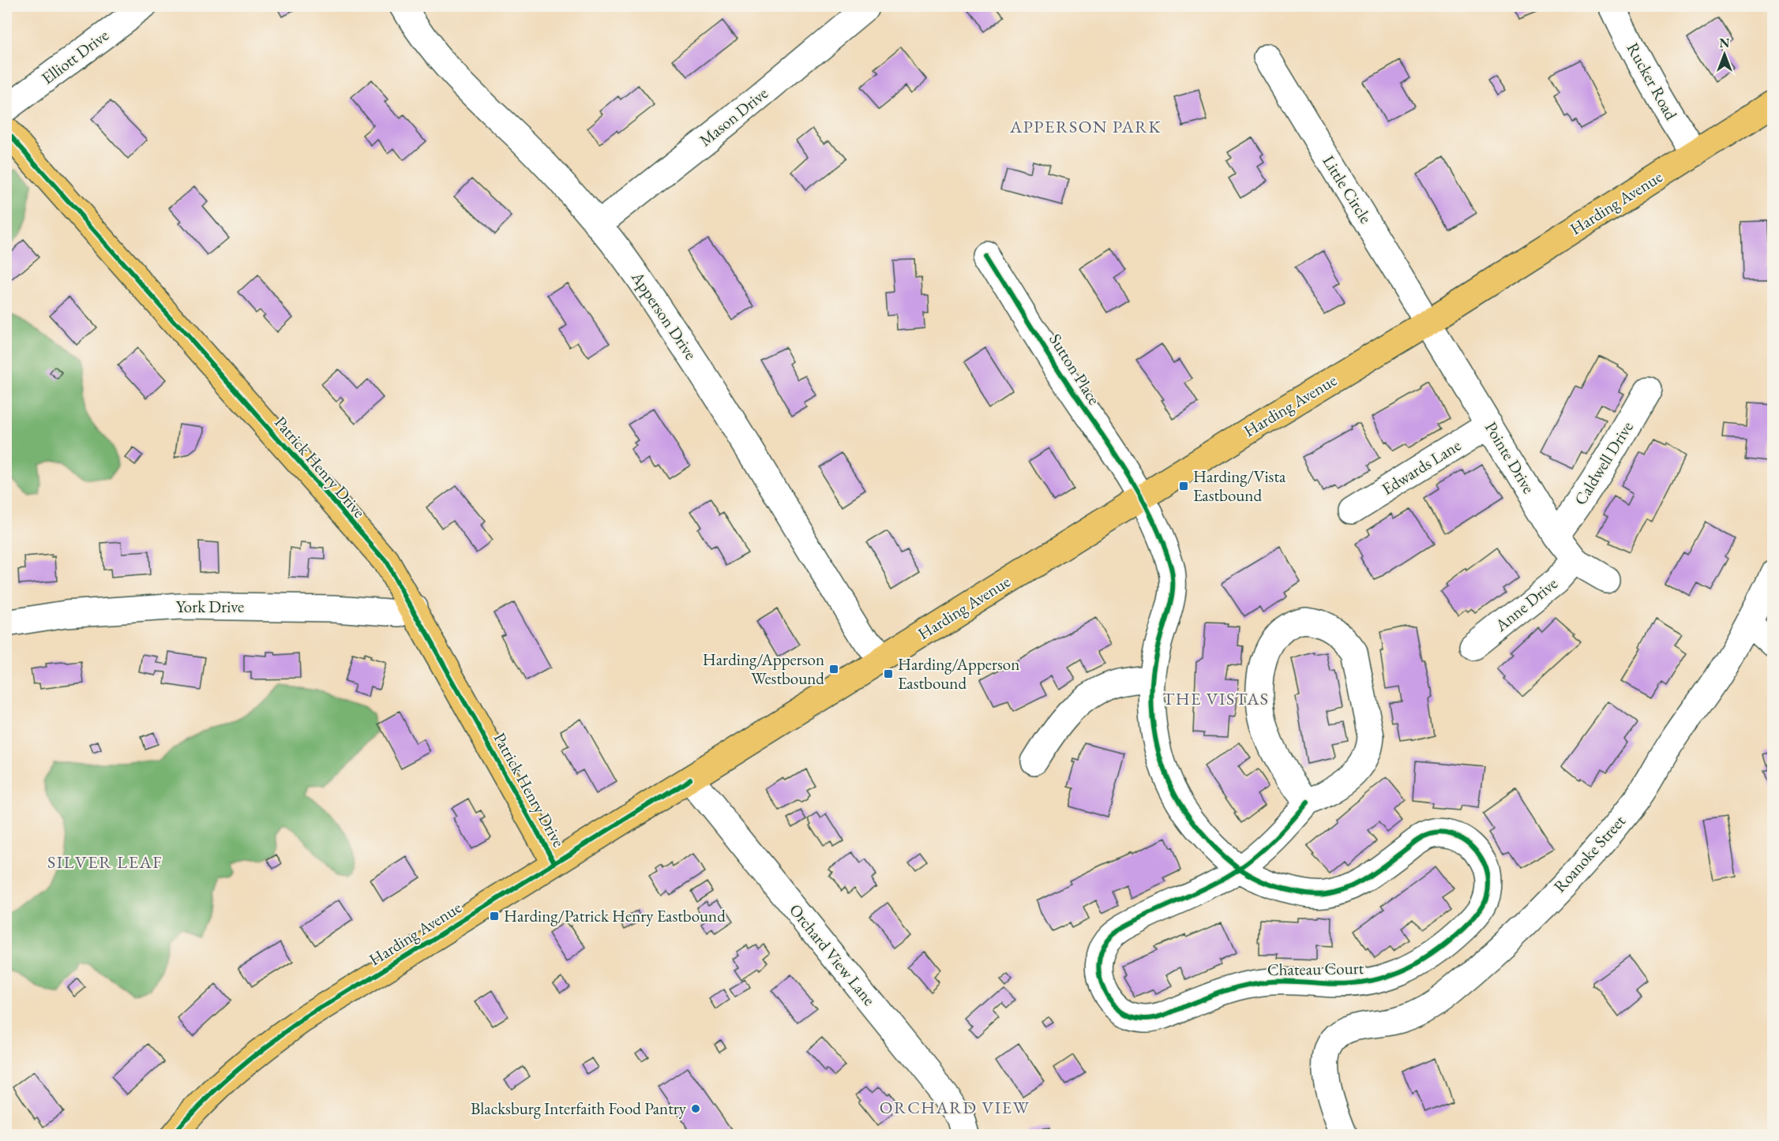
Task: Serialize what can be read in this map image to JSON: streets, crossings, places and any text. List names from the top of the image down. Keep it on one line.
{"streets":{"main road":["Harding Avenue","Patrick Henry Drive"],"street":["Elliott Drive","Rucker Road","Mason Drive","Little Circle","Apperson Drive","Sutton Place","Pointe Drive","Caldwell Drive","Edwards Lane","Anne Drive","York Drive","Roanoke Street","Orchard View Lane","Chateau Court"]},"crossings":[["Rucker Road","Harding Avenue"],["Mason Drive","Apperson Drive"],["Little Circle","Harding Avenue"],["Little Circle","Pointe Drive"],["Harding Avenue","Apperson Drive"],["Harding Avenue","Sutton Place"],["Harding Avenue","Pointe Drive"],["Harding Avenue","Patrick Henry Drive"],["Harding Avenue","Orchard View Lane"],["Sutton Place","Chateau Court"],["Pointe Drive","Caldwell Drive"],["Pointe Drive","Edwards Lane"],["Pointe Drive","Anne Drive"],["Patrick Henry Drive","York Drive"]],"districts":["APPERSON PARK","THE VISTAS","SILVER LEAF","ORCHARD VIEW"],"places":{"transit":["Harding/Vista Eastbound","Harding/Apperson Westbound","Harding/Apperson Eastbound","Harding/Patrick Henry Eastbound"],"other":["Blacksburg Interfaith Food Pantry"]},"north":"top"}
